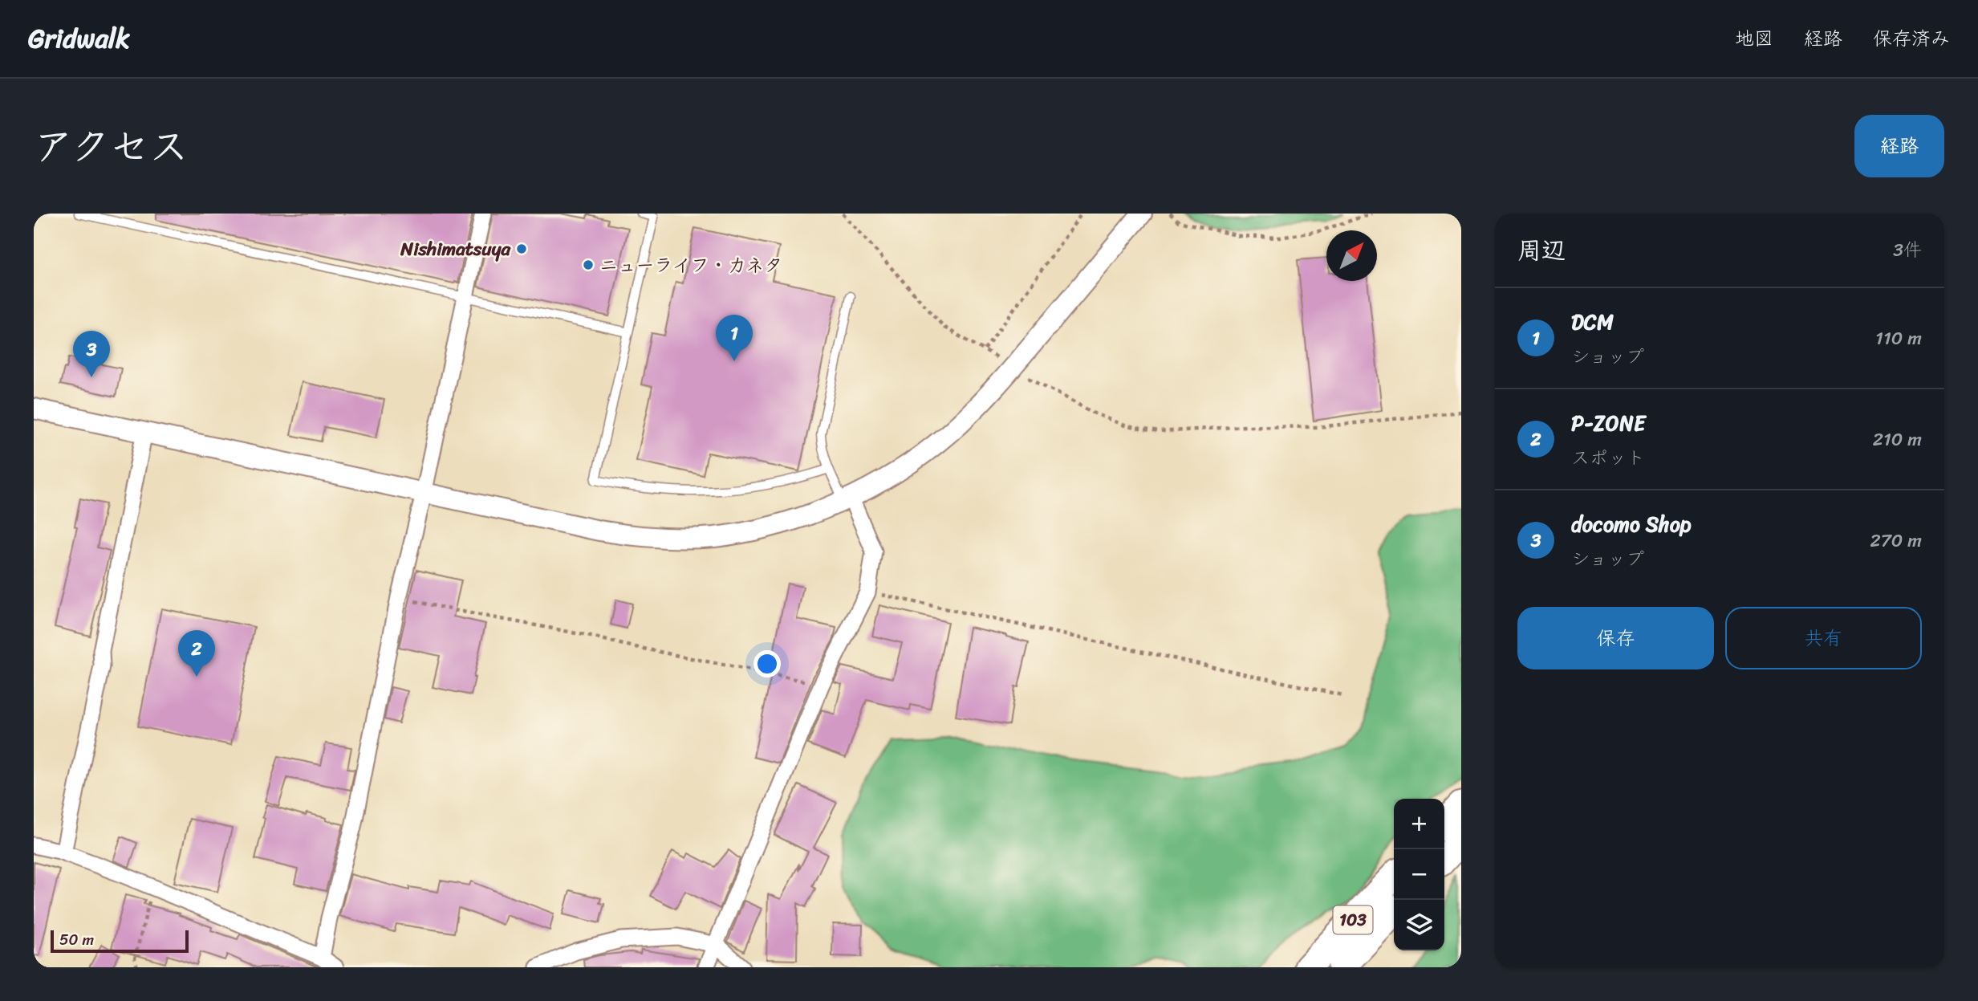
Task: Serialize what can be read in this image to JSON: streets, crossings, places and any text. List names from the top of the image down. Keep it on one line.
{"streets":{"highway":["103"]},"places":["Nishimatsuya","ニューライフ・カネタ"],"scale_bar":"50 m","north":"top right","page":{"header":"Gridwalk","nav":["地図","経路","保存済み"],"title":"アクセス","buttons":["経路",["保存","共有"]],"heading":["周辺","3件"],"list":[{"mark":"1","name":"DCM","note":"ショップ","value":"110 m"},{"mark":"2","name":"P-ZONE","note":"スポット","value":"210 m"},{"mark":"3","name":"docomo Shop","note":"ショップ","value":"270 m"}],"pins":["1","3","2"],"map_buttons":["+","−"],"scale":"50 m"}}
